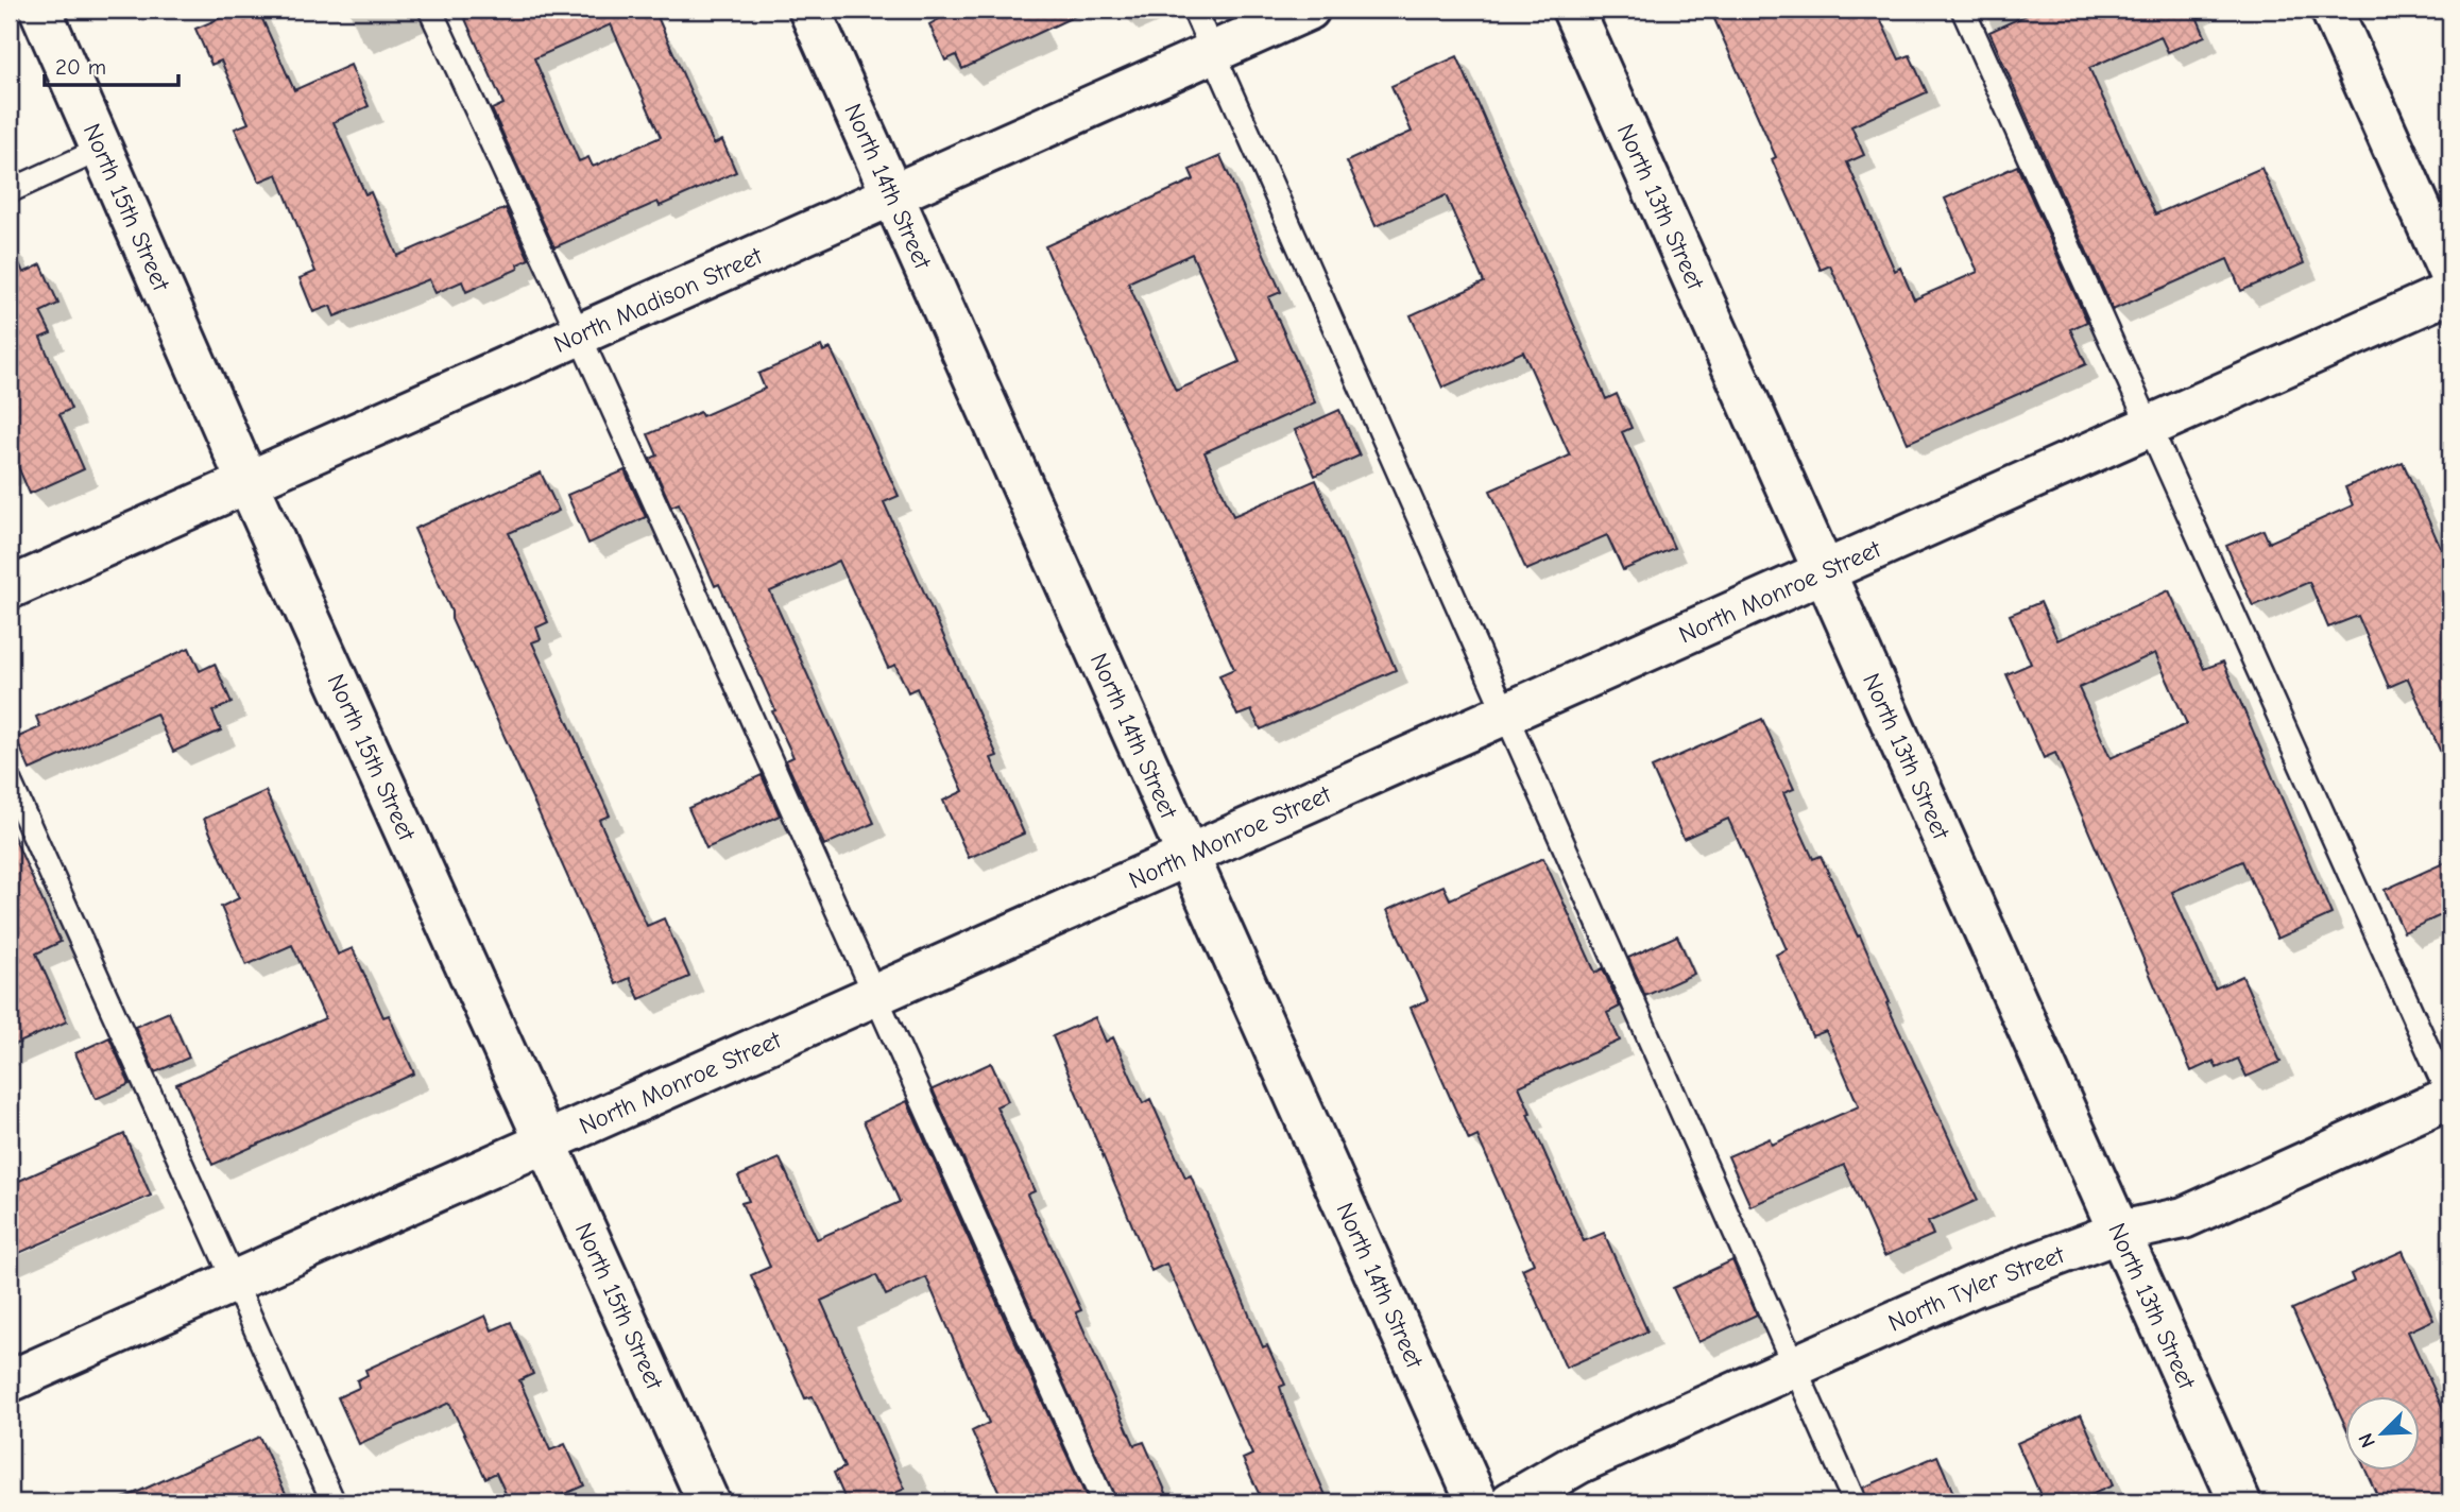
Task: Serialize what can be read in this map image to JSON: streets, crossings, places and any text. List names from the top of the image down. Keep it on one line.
{"streets":{"street":["North 14th Street","North 13th Street","North 15th Street","North Madison Street","North Monroe Street","North Tyler Street"]},"crossings":[["North 14th Street","North Madison Street"],["North 14th Street","North Monroe Street"],["North 13th Street","North Monroe Street"],["North 13th Street","North Tyler Street"],["North 15th Street","North Madison Street"],["North 15th Street","North Monroe Street"]],"scale_bar":"20 m","north":"bottom left"}
